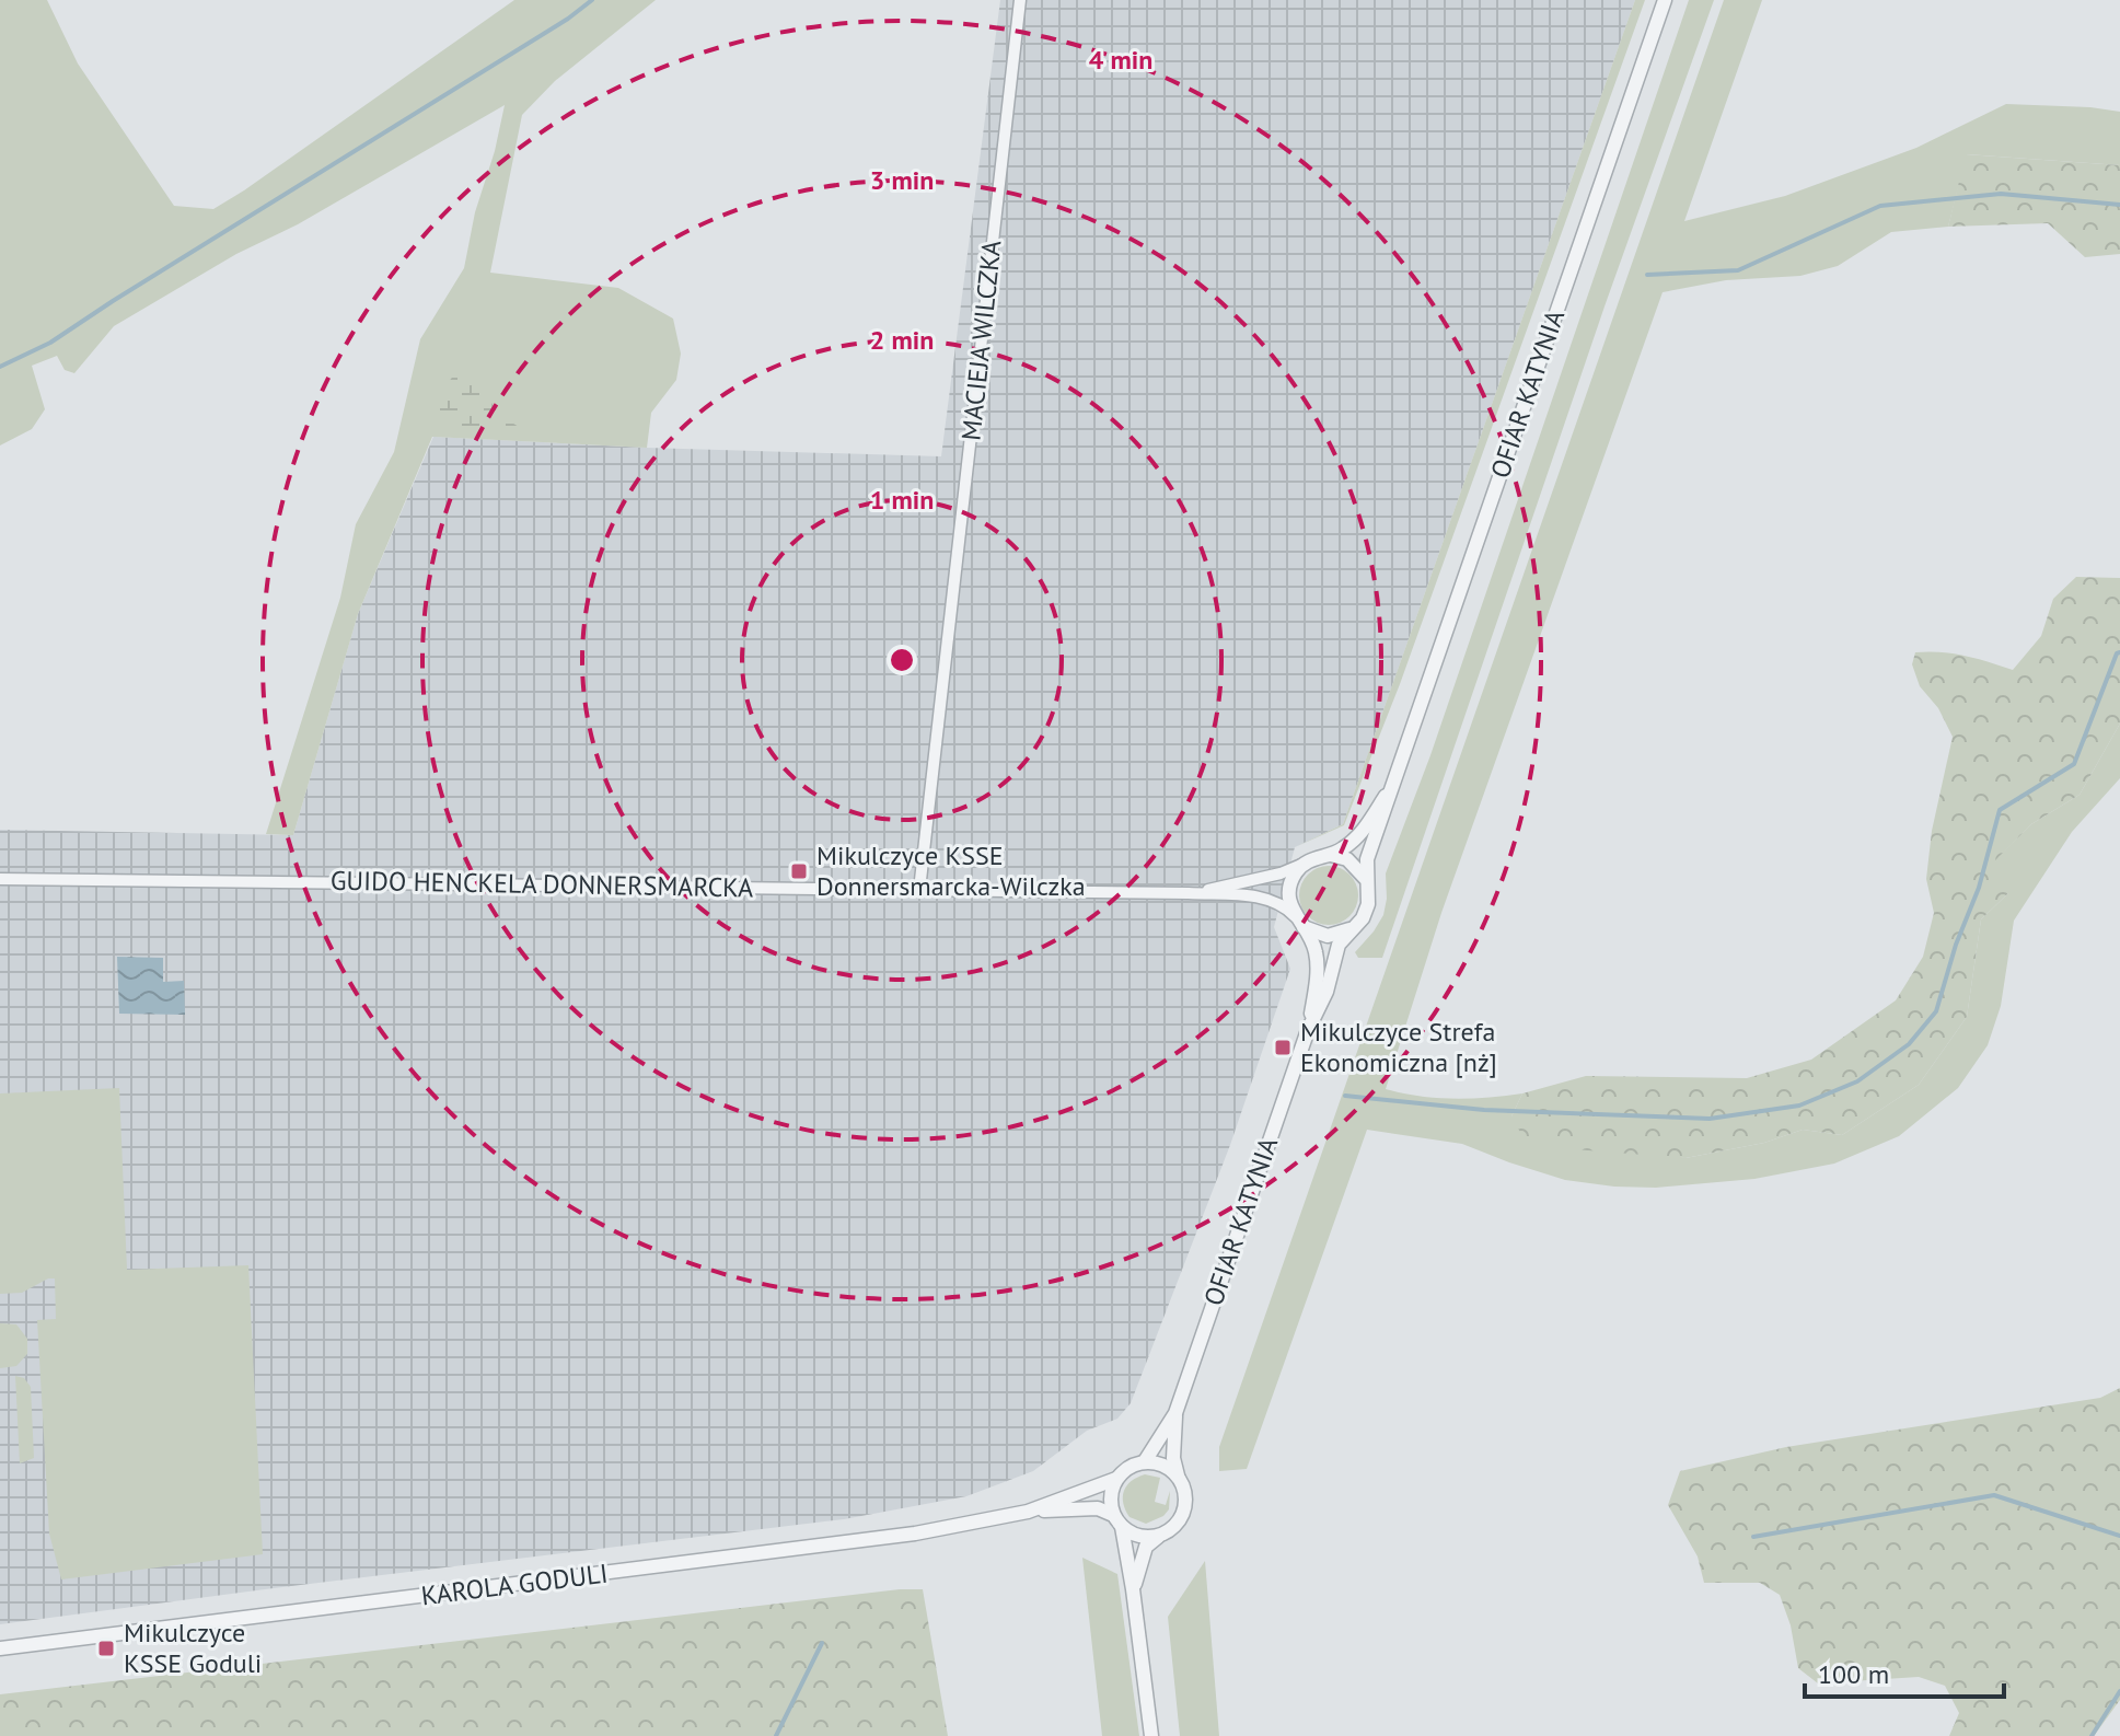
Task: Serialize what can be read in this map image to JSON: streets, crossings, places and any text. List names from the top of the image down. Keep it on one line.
{"streets":{"street":["MACIEJA WILCZKA","OFIAR KATYNIA","GUIDO HENCKELA DONNERSMARCKA","KAROLA GODULI"]},"crossings":[["MACIEJA WILCZKA","GUIDO HENCKELA DONNERSMARCKA"],["OFIAR KATYNIA","GUIDO HENCKELA DONNERSMARCKA"],["OFIAR KATYNIA","KAROLA GODULI"]],"places":{"transit":["Mikulczyce KSSE Donnersmarcka-Wilczka","Mikulczyce Strefa Ekonomiczna [nż]","Mikulczyce KSSE Goduli"]},"scale_bar":"100 m","rings":["4 min","3 min","2 min","1 min"]}
